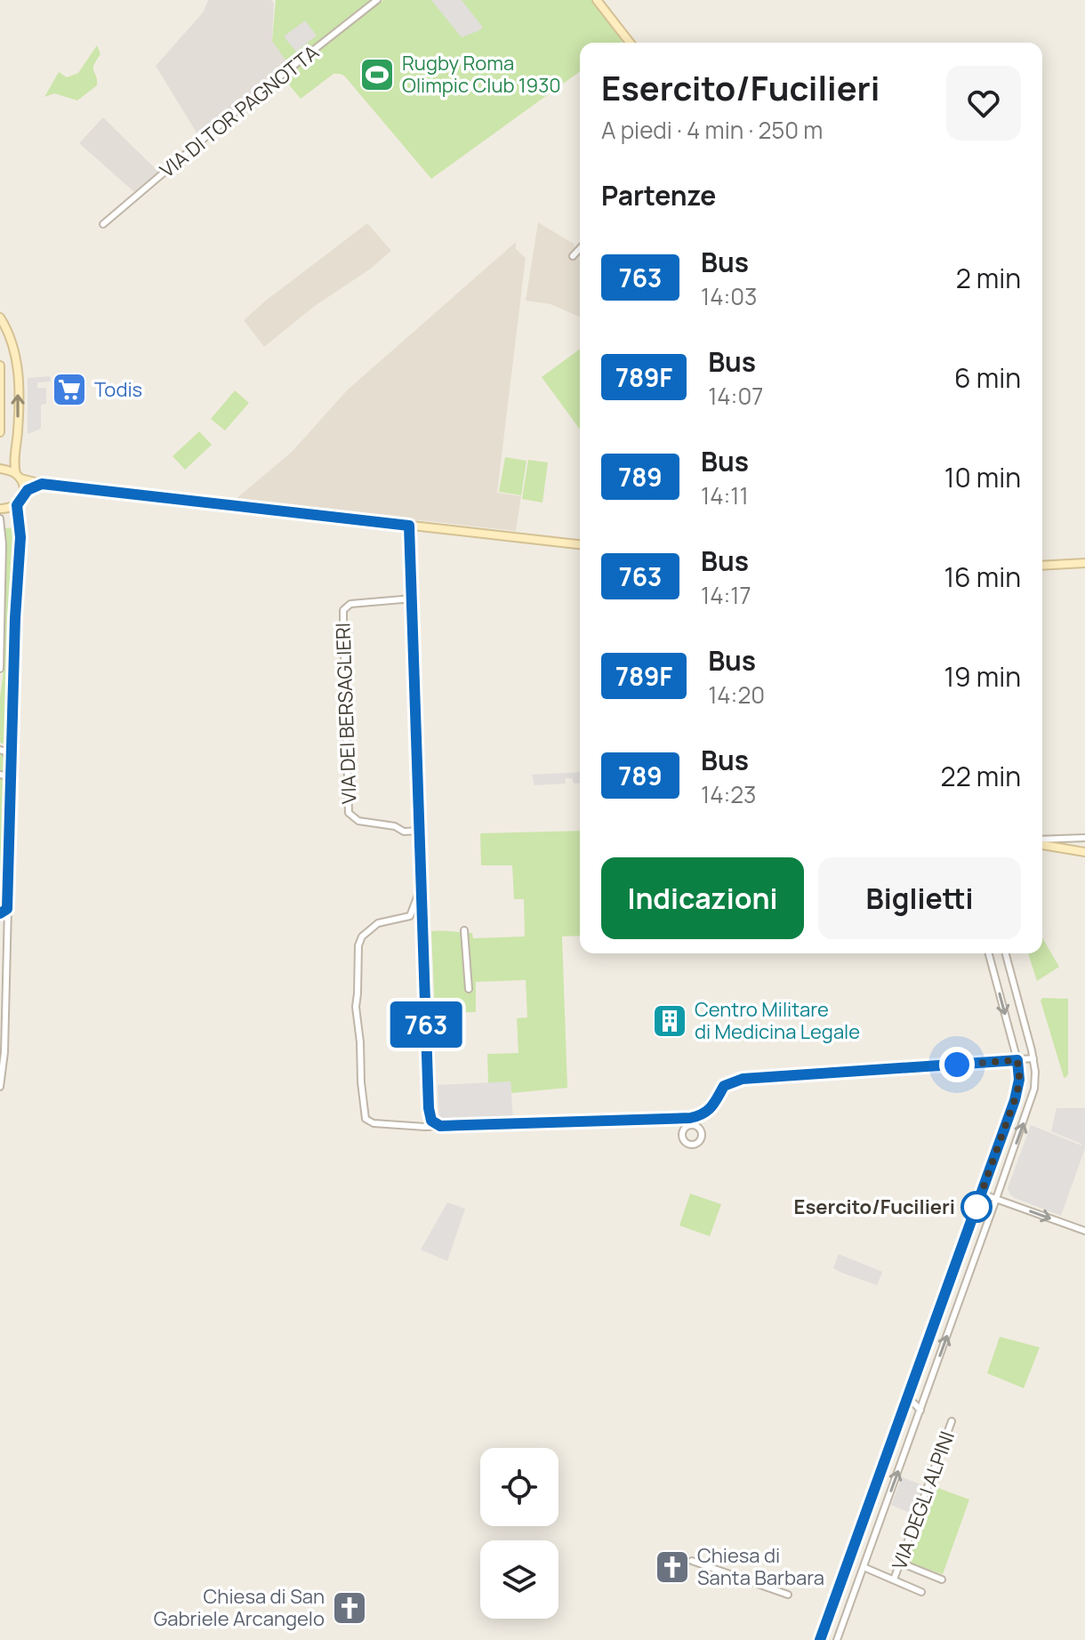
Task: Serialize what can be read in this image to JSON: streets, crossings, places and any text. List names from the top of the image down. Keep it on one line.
{"streets":{"street":["VIA DI TOR PAGNOTTA","VIA DEI BERSAGLIERI","VIA DEGLI ALPINI"]},"places":{"sports":["Rugby Roma Olimpic Club 1930"],"supermarket":["Todis"],"building":["Centro Militare di Medicina Legale"],"other":["Esercito/Fucilieri"],"church":["Chiesa di Santa Barbara","Chiesa di San Gabriele Arcangelo"]},"lines":["bus line 763"],"page":{"on_map":"763","heading":[["Esercito/Fucilieri","A piedi · 4 min · 250 m"],"Partenze"],"list":[{"mark":"763","name":"Bus","note":"14:03","value":"2 min"},{"mark":"789F","name":"Bus","note":"14:07","value":"6 min"},{"mark":"789","name":"Bus","note":"14:11","value":"10 min"},{"mark":"763","name":"Bus","note":"14:17","value":"16 min"},{"mark":"789F","name":"Bus","note":"14:20","value":"19 min"},{"mark":"789","name":"Bus","note":"14:23","value":"22 min"}],"buttons":["Indicazioni","Biglietti"]}}
